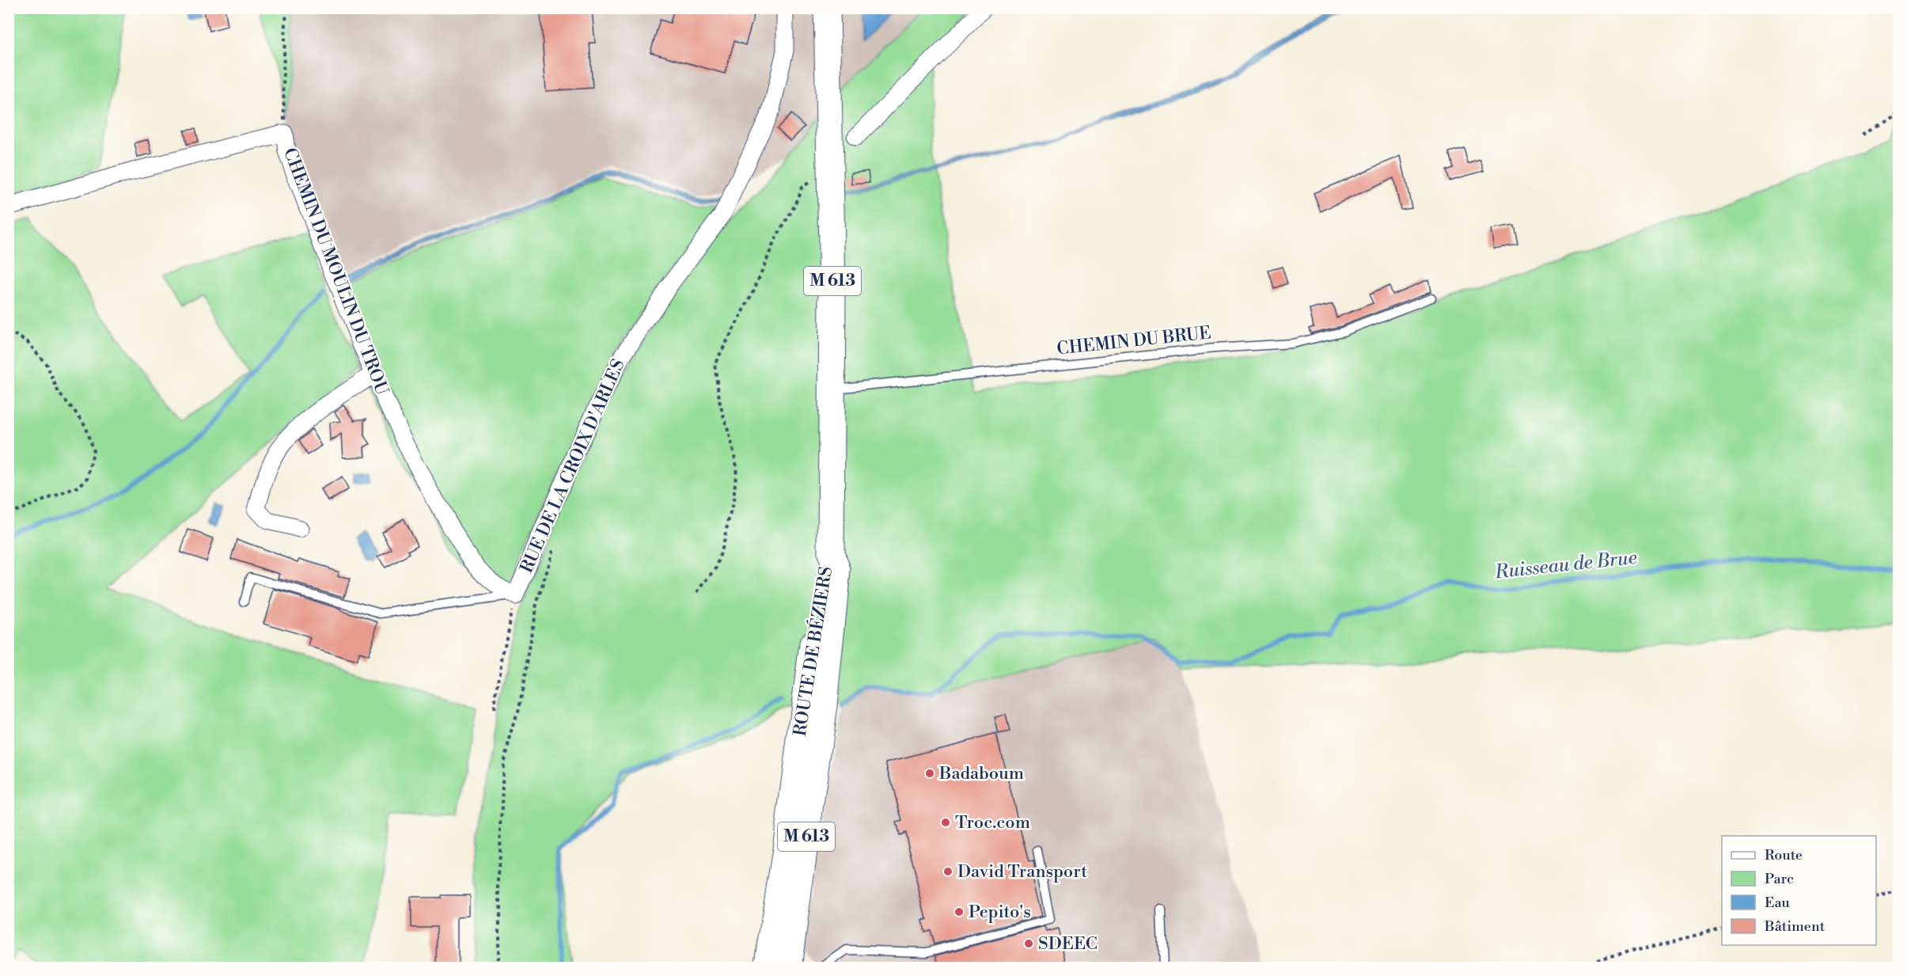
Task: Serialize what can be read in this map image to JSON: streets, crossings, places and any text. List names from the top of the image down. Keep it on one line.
{"streets":{"main road":["M 613","ROUTE DE BÉZIERS"],"street":["CHEMIN DU MOULIN DU TROU","RUE DE LA CROIX D'ARLES"],"lane":["CHEMIN DU BRUE"]},"crossings":[["CHEMIN DU MOULIN DU TROU","RUE DE LA CROIX D'ARLES"],["M 613","CHEMIN DU BRUE"],["M 613","ROUTE DE BÉZIERS"]],"water":["Ruisseau de Brue"],"places":["Badaboum","Troc.com","David Transport","Pepito's","SDEEC"],"legend":["Route","Parc","Eau","Bâtiment"]}
